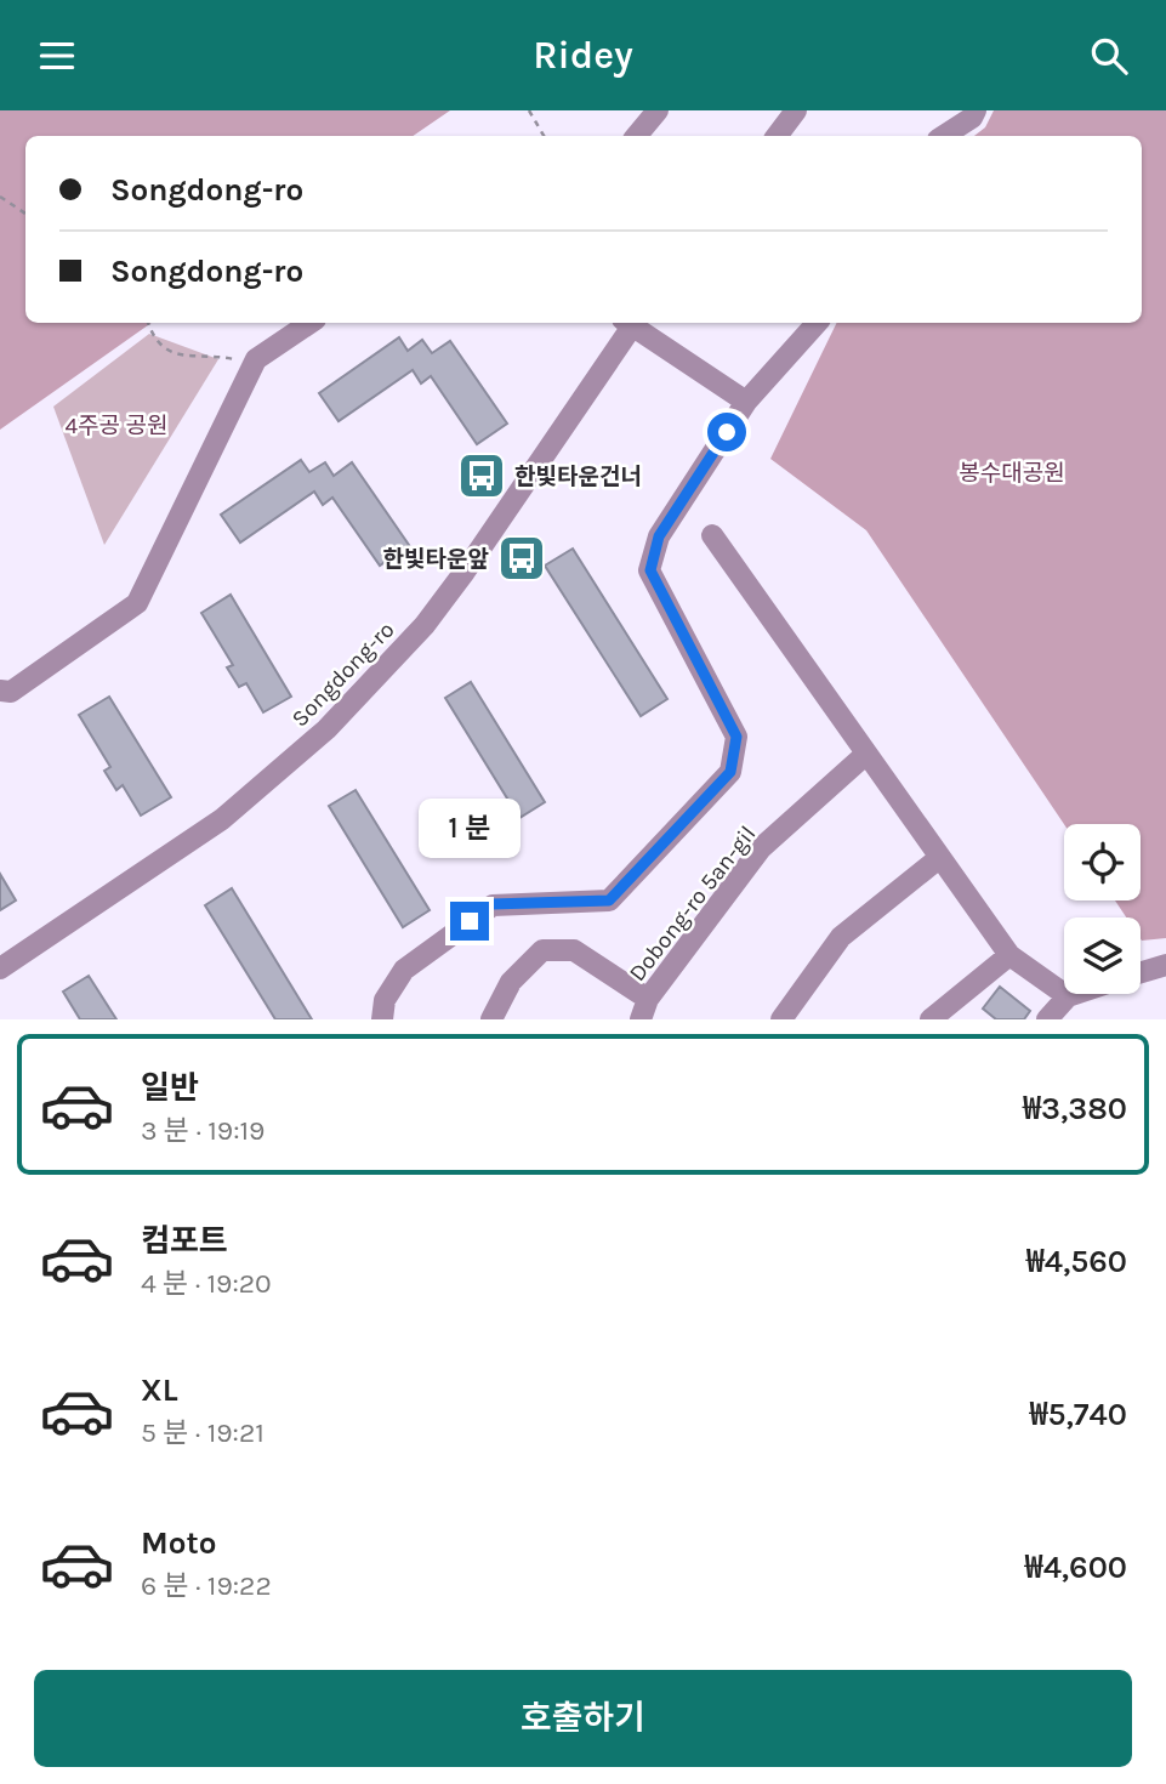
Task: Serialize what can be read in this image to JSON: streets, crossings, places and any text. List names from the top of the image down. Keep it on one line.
{"streets":{"street":["Songdong-ro","Dobong-ro 5an-gil"]},"parks":["4주공 공원","봉수대공원"],"places":{"bus stop":["한빛타운건너","한빛타운앞"]},"page":{"header":"Ridey","banner":["Songdong-ro","Songdong-ro"],"bubble":"1 분","list":[{"name":"일반","note":"3 분 · 19:19","value":"₩3,380"},{"name":"컴포트","note":"4 분 · 19:20","value":"₩4,560"},{"name":"XL","note":"5 분 · 19:21","value":"₩5,740"},{"name":"Moto","note":"6 분 · 19:22","value":"₩4,600"}],"buttons":"호출하기"}}
